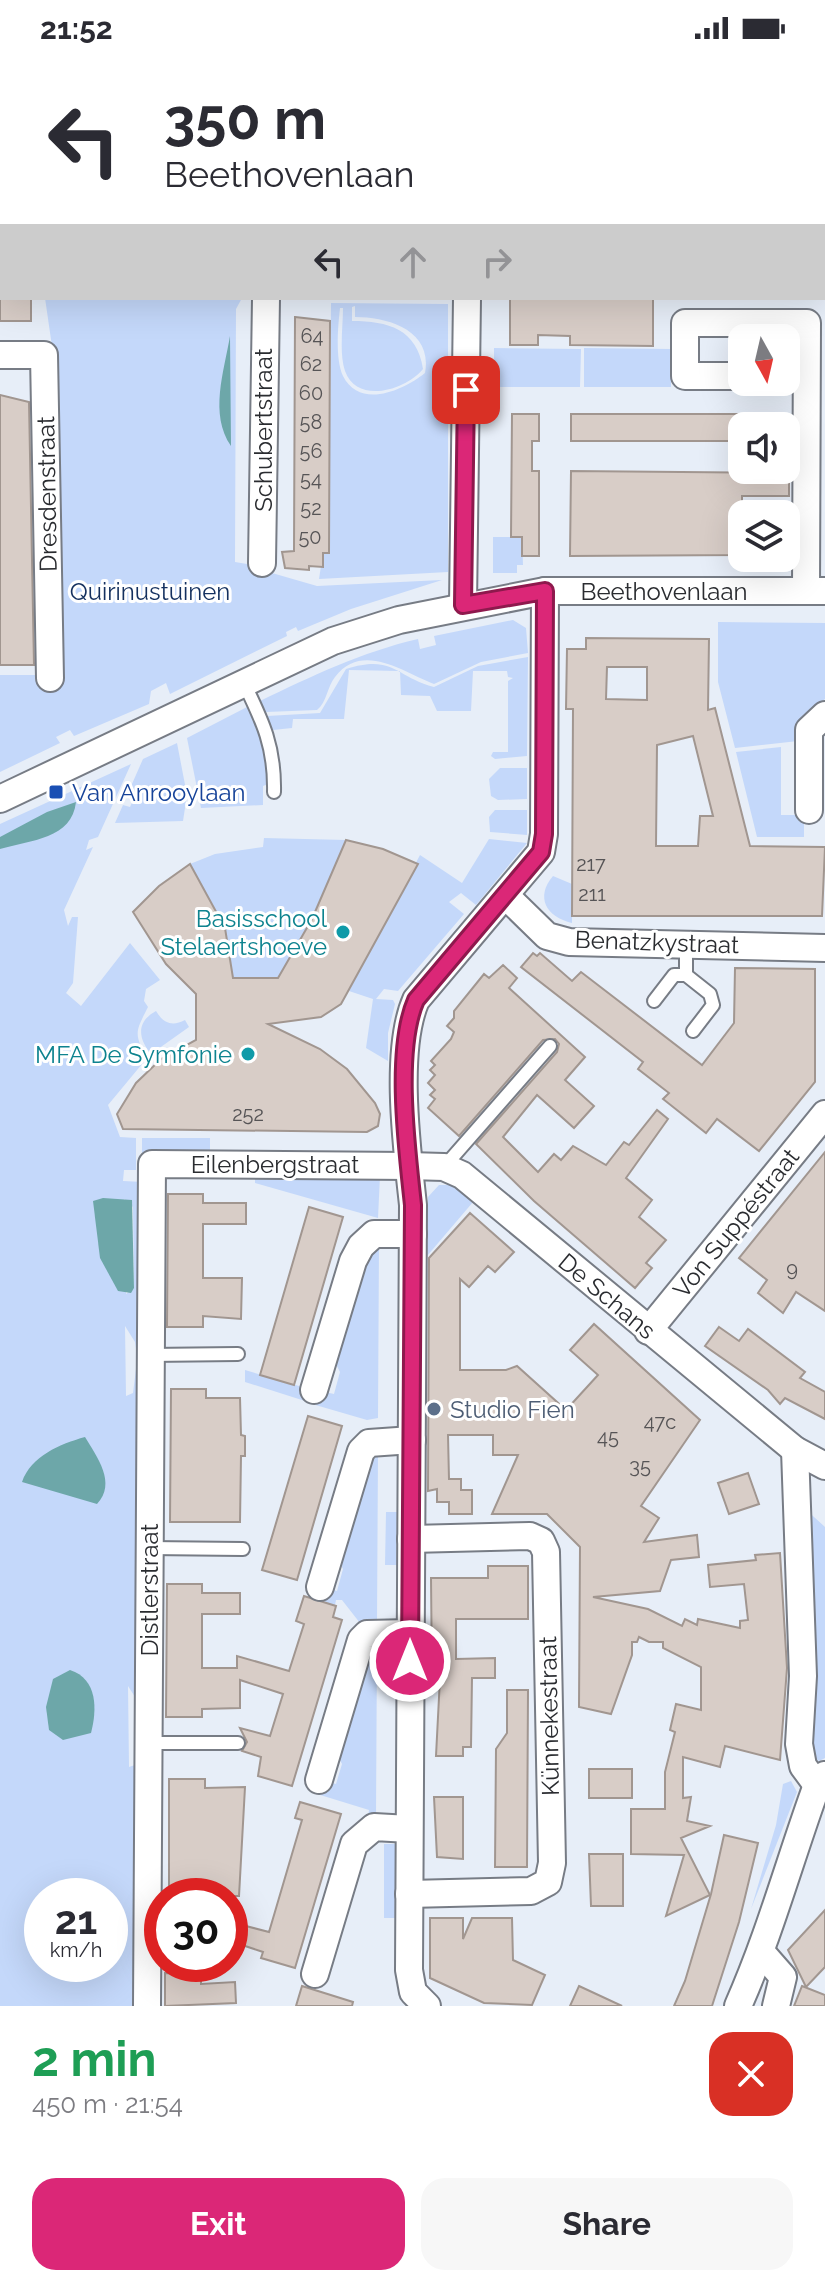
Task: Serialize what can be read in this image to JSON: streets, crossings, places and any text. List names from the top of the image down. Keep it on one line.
{"streets":{"street":["Schubertstraat","Dresdenstraat","Beethovenlaan","Benatzkystraat","Eilenbergstraat","Von Suppéstraat","De Schans","Distlerstraat","Künnekestraat"]},"crossings":[["Eilenbergstraat","Distlerstraat"],["Von Suppéstraat","De Schans"]],"parks":["Quirinustuinen"],"places":{"transit":["Van Anrooylaan"],"other":["Basisschool Stelaertshoeve","MFA De Symfonie","Studio Fien"]},"house_numbers":["64","62","60","58","56","54","52","50","217","211","252","9","47c","45","35"],"north":"bottom","page":{"status":"21:52","turn":["350 m","Beethovenlaan"],"speed":"21 km/h","limit":"30","heading":["2 min","450 m · 21:54"],"buttons":["Exit","Share"]}}
